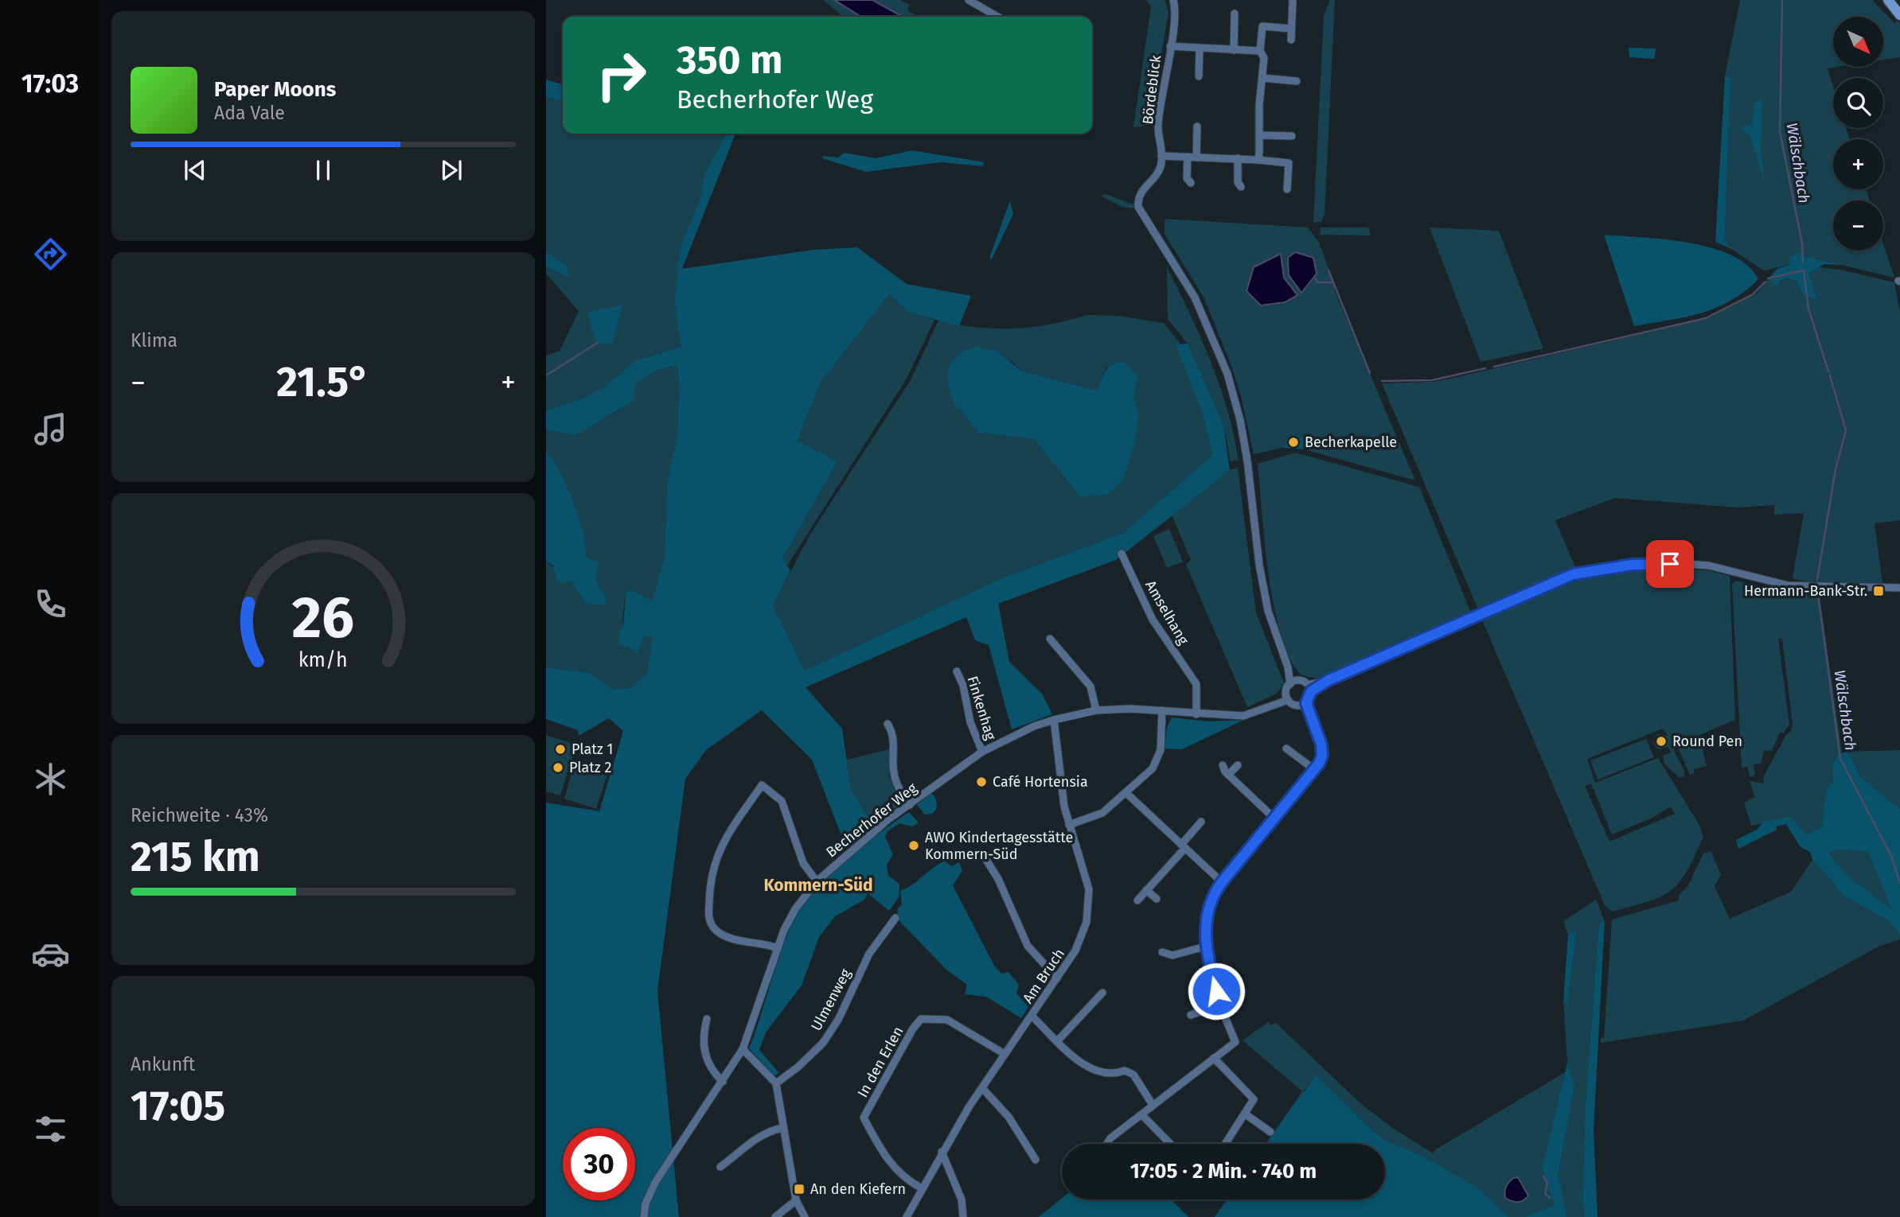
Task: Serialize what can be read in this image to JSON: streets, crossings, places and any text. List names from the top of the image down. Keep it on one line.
{"streets":{"street":["Bördeblick","Amselhang","Finkenhag","Becherhofer Weg","Am Bruch","Ulmenweg","In den Erlen"]},"crossings":[["Amselhang","Becherhofer Weg"],["Finkenhag","Becherhofer Weg"],["Becherhofer Weg","Am Bruch"],["Am Bruch","In den Erlen"]],"districts":["Kommern-Süd"],"water":["Wälschbach"],"places":{"other":["Becherkapelle","Round Pen","Platz 1","Platz 2","Café Hortensia","AWO Kindertagesstätte Kommern-Süd"],"transit":["Hermann-Bank-Str.","An den Kiefern"]},"north":"bottom right","page":{"tabs":"17:03","map_buttons":["+","−"],"turn":["350 m","Becherhofer Weg"],"song":["Paper Moons","Ada Vale"],"tile":["Klima",["Reichweite · 43%","215 km"],["Ankunft","17:05"]],"heat":["−","21.5°","+"],"limit":"30","trip":"17:05 · 2 Min. · 740 m","gauge":["26","km/h"]}}
